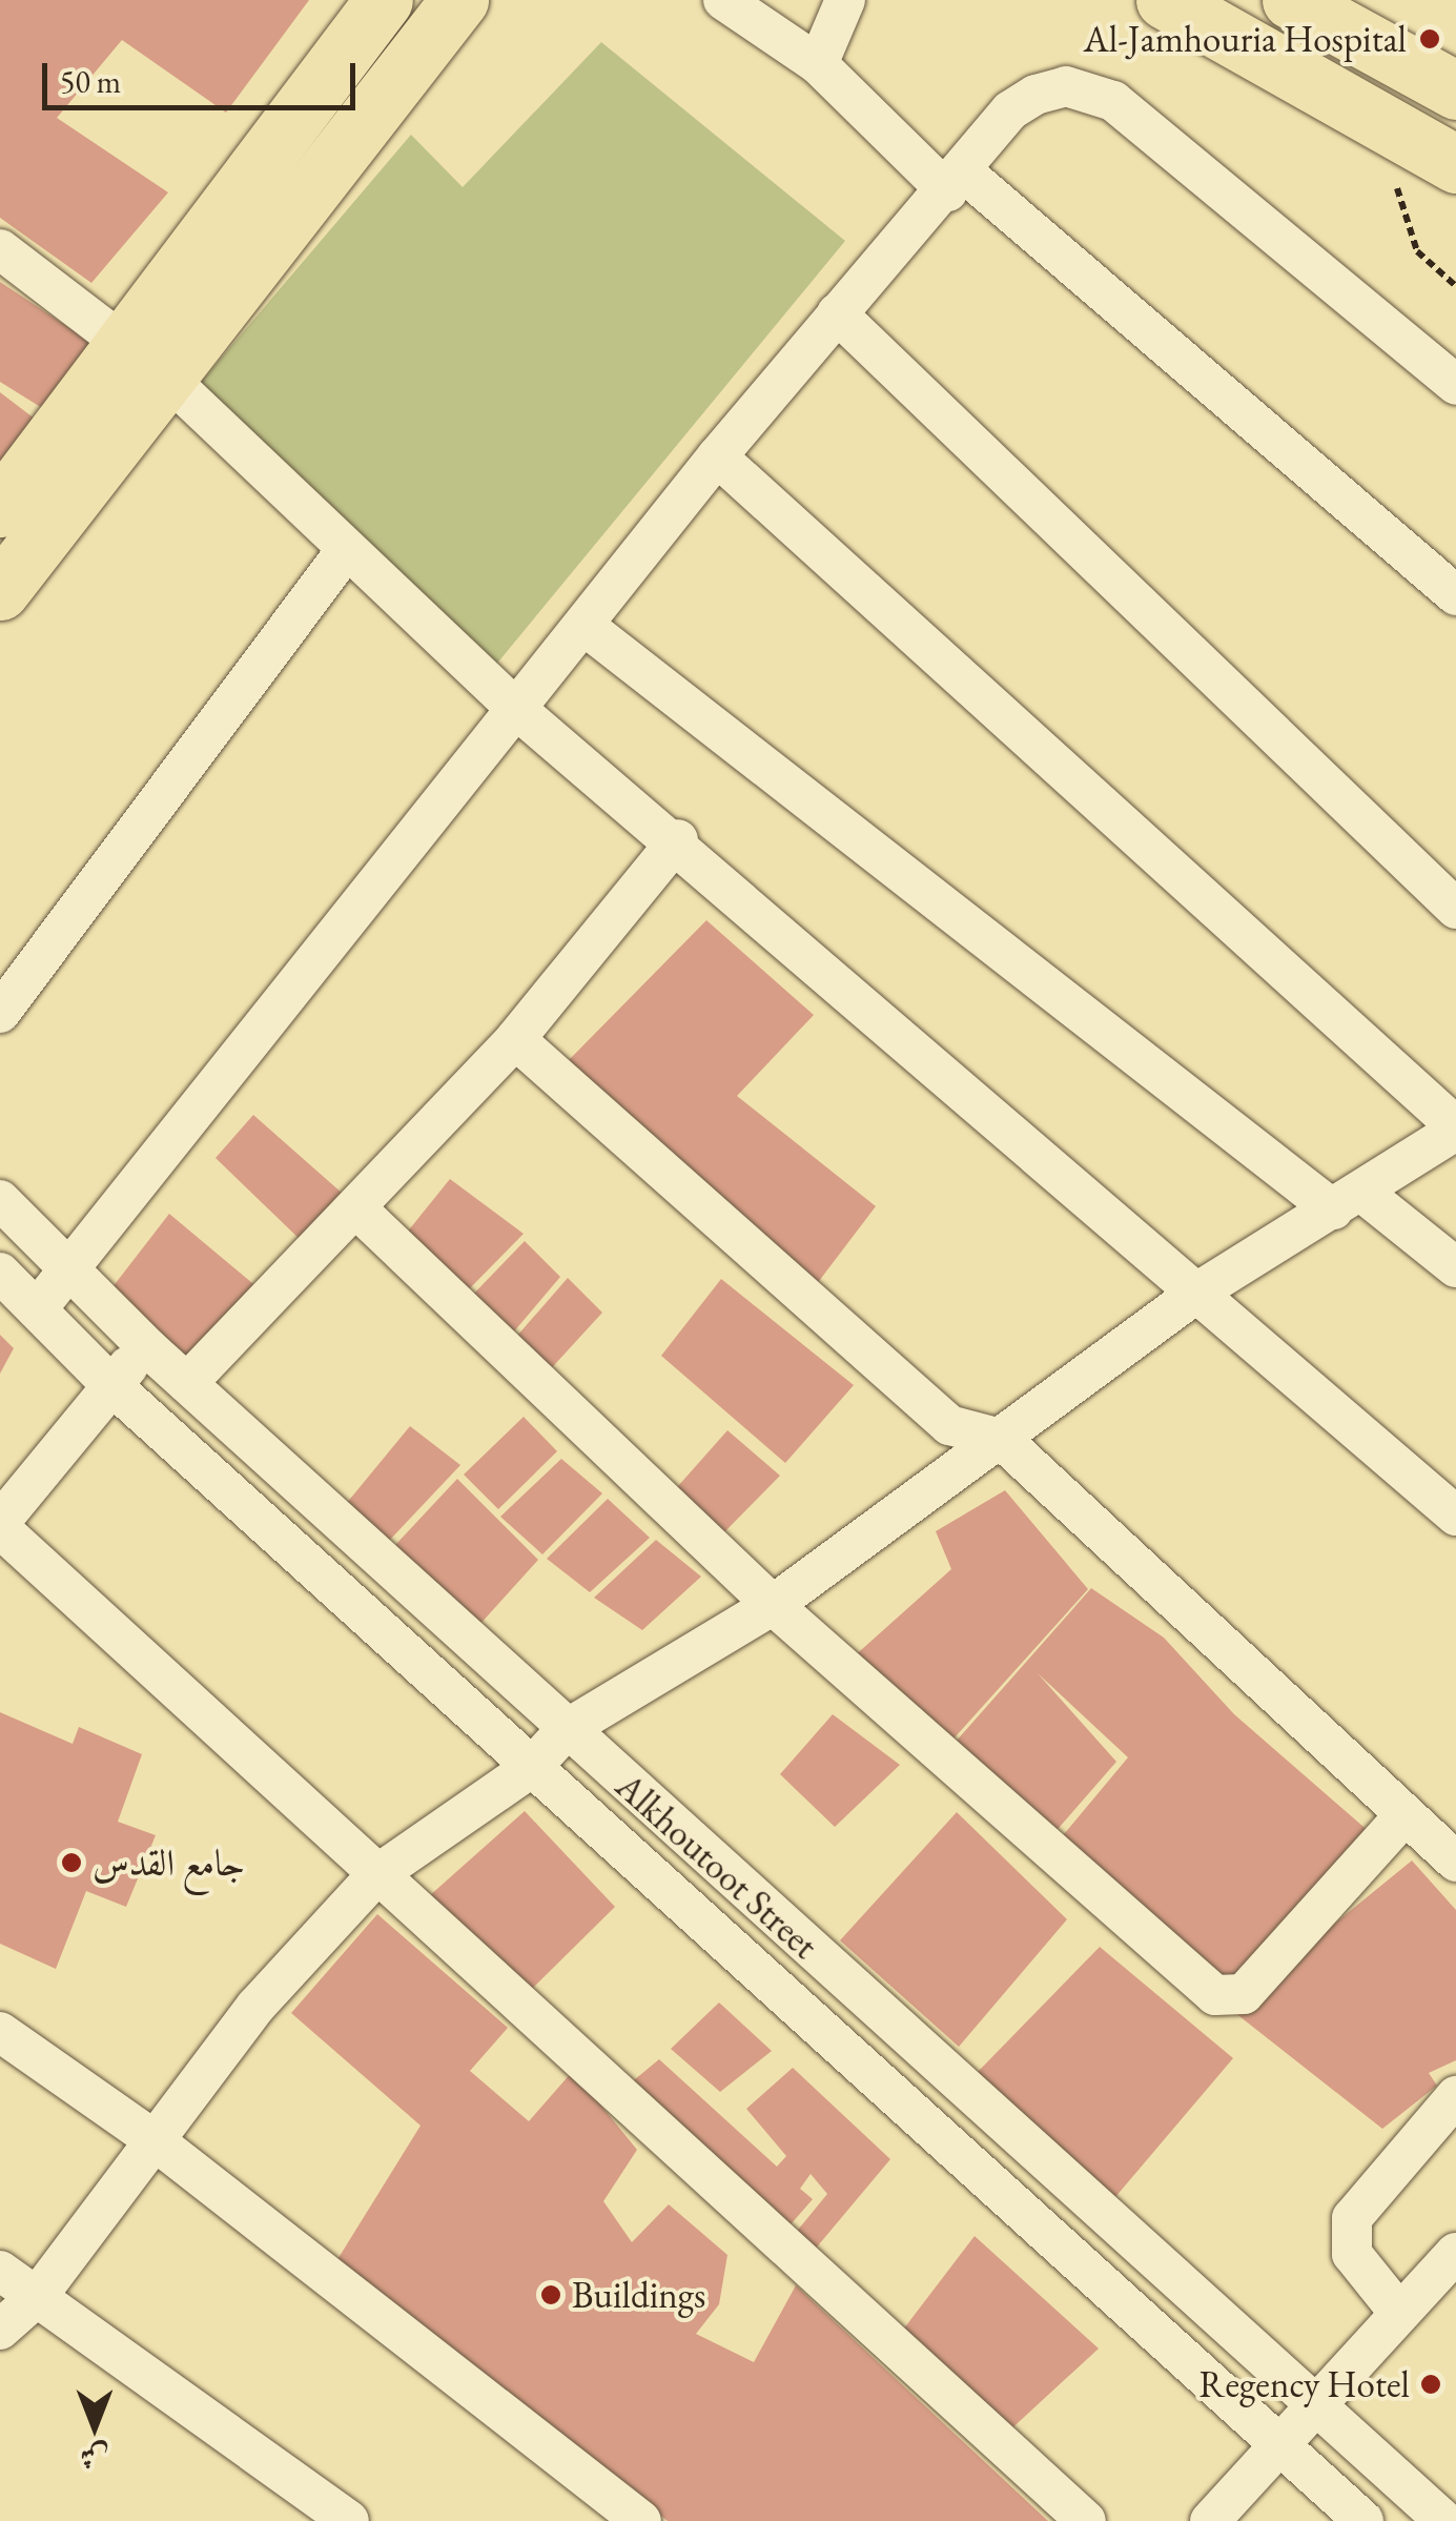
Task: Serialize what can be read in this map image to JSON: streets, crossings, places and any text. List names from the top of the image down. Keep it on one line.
{"streets":{"street":["Alkhoutoot Street"]},"places":["Al-Jamhouria Hospital","جامع القدس","Buildings","Regency Hotel"],"scale_bar":"50 m","north":"bottom"}
